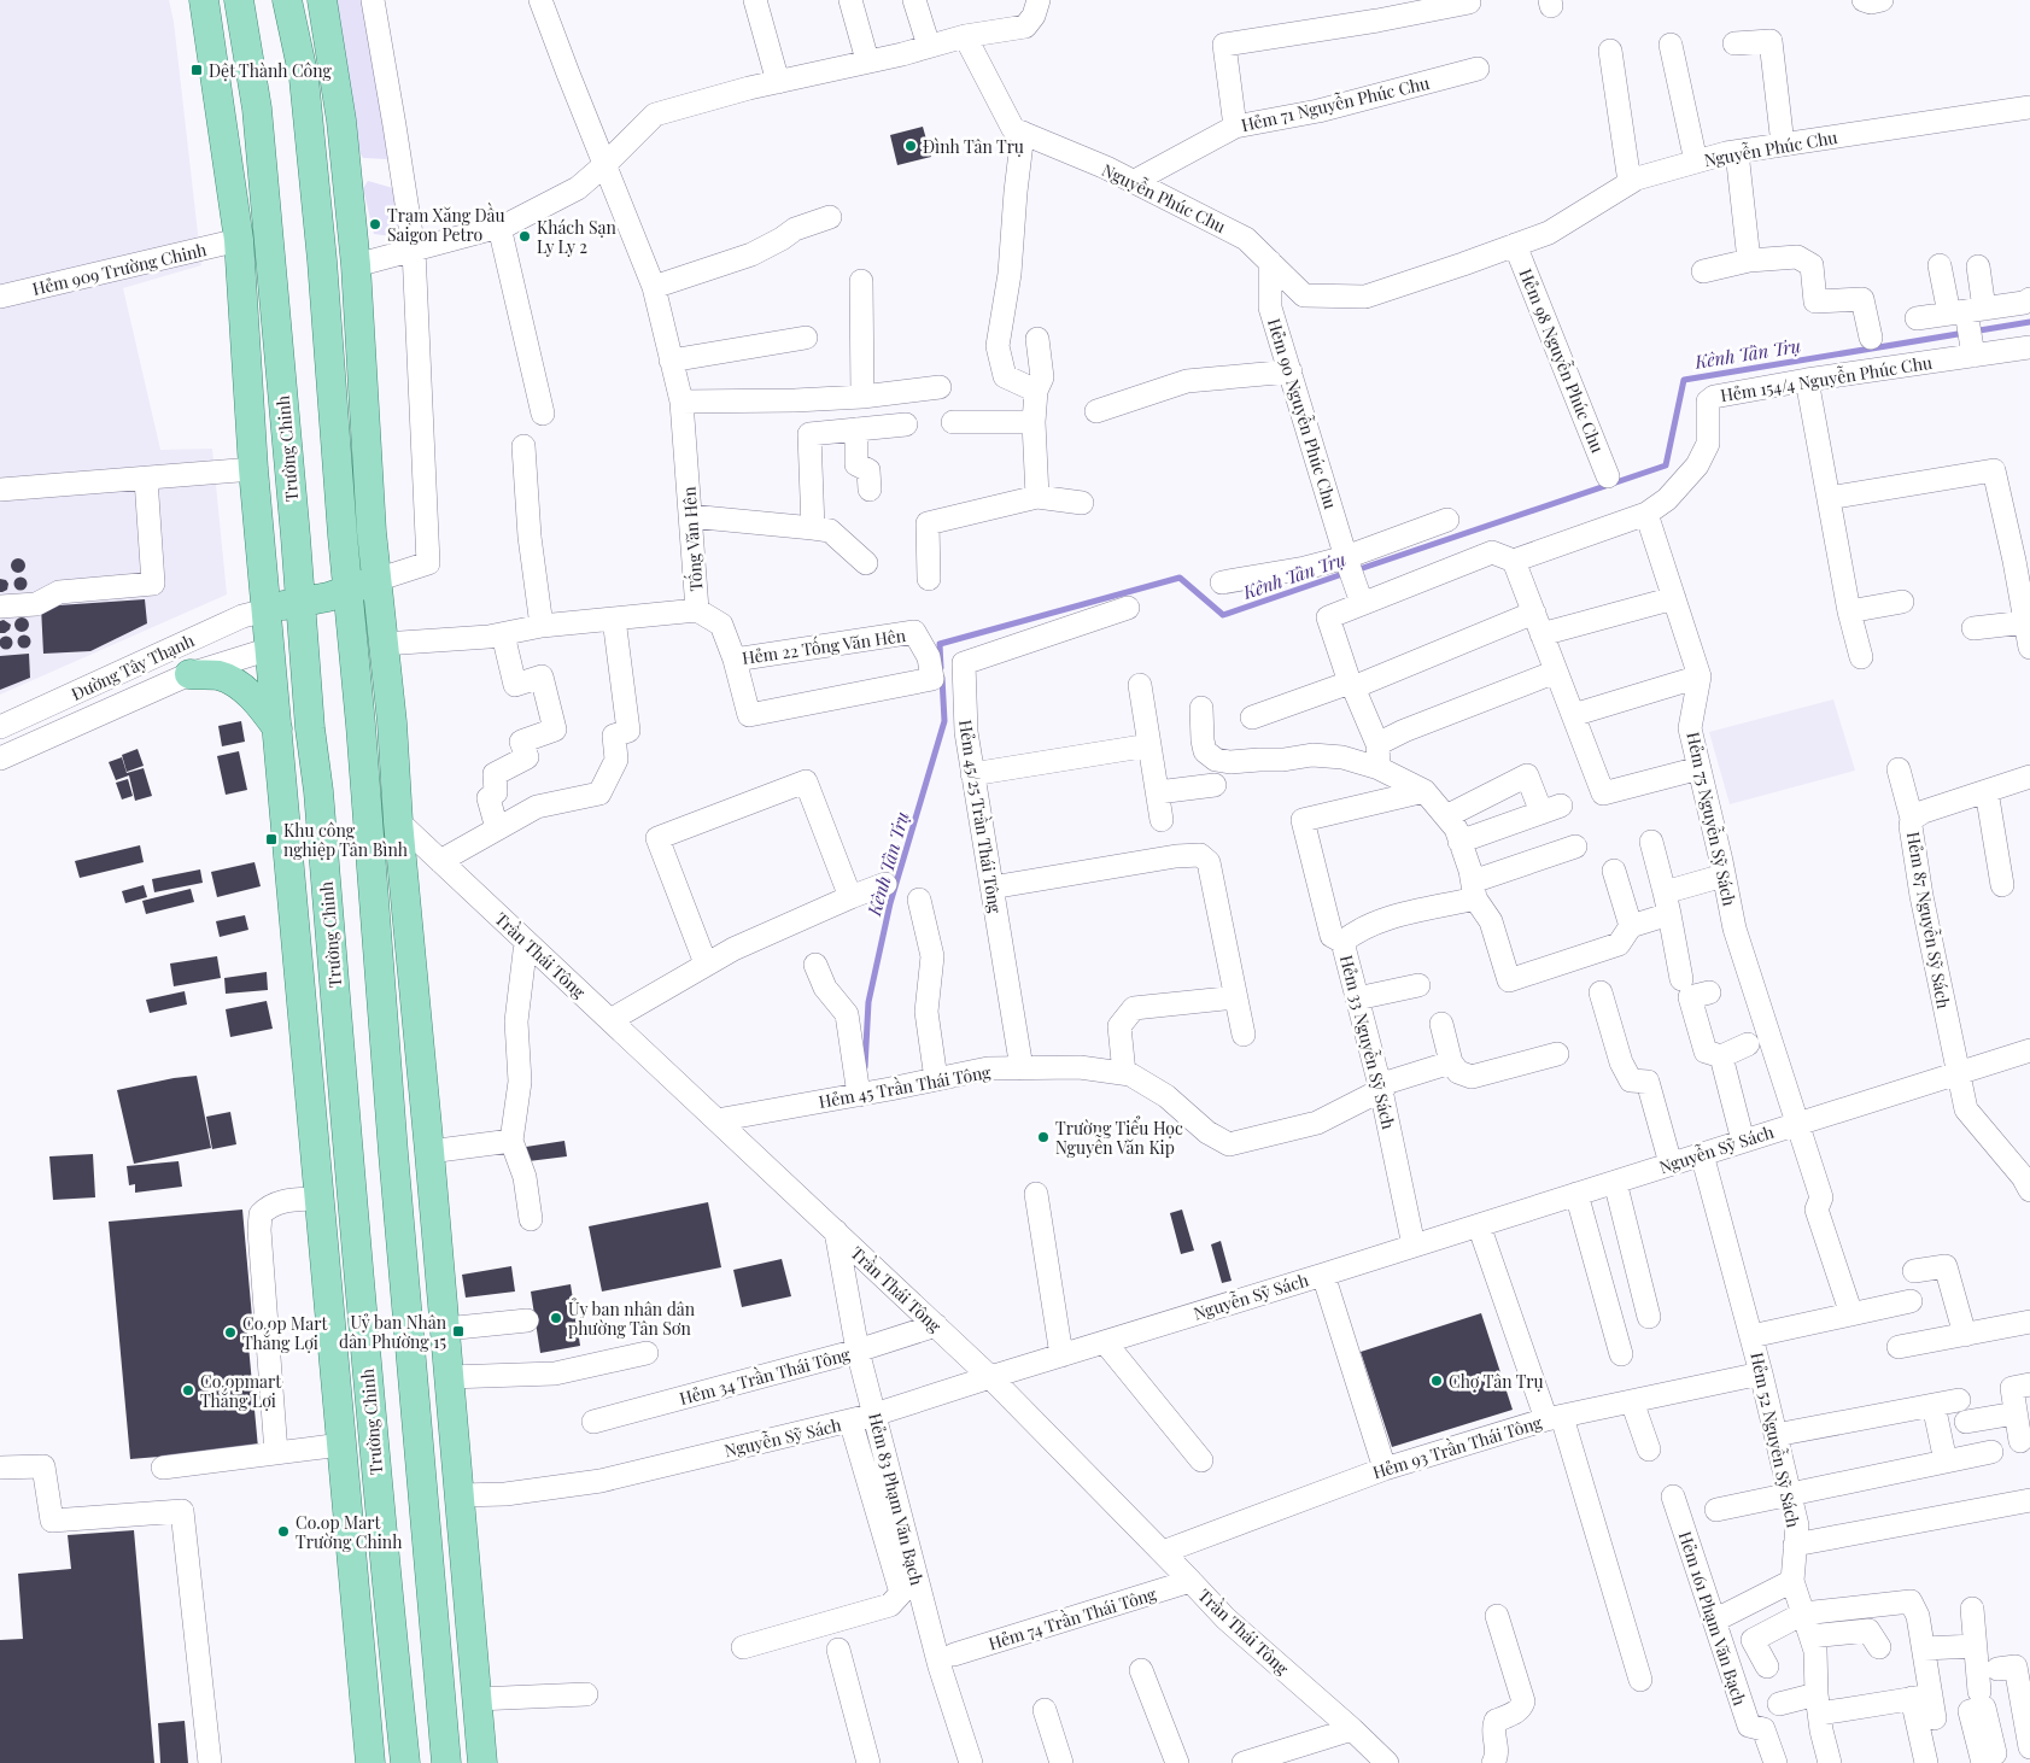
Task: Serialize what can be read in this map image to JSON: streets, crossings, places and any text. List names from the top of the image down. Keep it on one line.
{"streets":{"main road":["Trường Chinh"],"street":["Hẻm 71 Nguyễn Phúc Chu","Nguyễn Phúc Chu","Hẻm 909 Trường Chinh","Hẻm 98 Nguyễn Phúc Chu","Hẻm 154/4 Nguyễn Phúc Chu","Hẻm 90 Nguyễn Phúc Chu","Tống Văn Hên","Hẻm 22 Tống Văn Hên","Đường Tây Thạnh","Hẻm 45/25 Trần Thái Tông","Hẻm 75 Nguyễn Sỹ Sách","Hẻm 87 Nguyễn Sỹ Sách","Trần Thái Tông","Hẻm 33 Nguyễn Sỹ Sách","Hẻm 45 Trần Thái Tông","Nguyễn Sỹ Sách","Hẻm 34 Trần Thái Tông","Hẻm 52 Nguyễn Sỹ Sách","Hẻm 93 Trần Thái Tông","Hẻm 83 Phạm Văn Bạch","Hẻm 74 Trần Thái Tông","Hẻm 161 Phạm Văn Bạch"]},"crossings":[["Hẻm 71 Nguyễn Phúc Chu","Nguyễn Phúc Chu"],["Nguyễn Phúc Chu","Hẻm 98 Nguyễn Phúc Chu"],["Nguyễn Phúc Chu","Hẻm 90 Nguyễn Phúc Chu"],["Hẻm 909 Trường Chinh","Trường Chinh"],["Hẻm 154/4 Nguyễn Phúc Chu","Hẻm 75 Nguyễn Sỹ Sách"],["Trường Chinh","Đường Tây Thạnh"],["Tống Văn Hên","Hẻm 22 Tống Văn Hên"],["Hẻm 45/25 Trần Thái Tông","Hẻm 45 Trần Thái Tông"],["Hẻm 75 Nguyễn Sỹ Sách","Nguyễn Sỹ Sách"],["Hẻm 87 Nguyễn Sỹ Sách","Nguyễn Sỹ Sách"],["Trần Thái Tông","Hẻm 45 Trần Thái Tông"],["Trần Thái Tông","Nguyễn Sỹ Sách"],["Trần Thái Tông","Hẻm 34 Trần Thái Tông"],["Trần Thái Tông","Hẻm 93 Trần Thái Tông"],["Trần Thái Tông","Hẻm 83 Phạm Văn Bạch"],["Trần Thái Tông","Hẻm 74 Trần Thái Tông"],["Hẻm 33 Nguyễn Sỹ Sách","Hẻm 45 Trần Thái Tông"],["Hẻm 33 Nguyễn Sỹ Sách","Nguyễn Sỹ Sách"],["Nguyễn Sỹ Sách","Hẻm 52 Nguyễn Sỹ Sách"],["Nguyễn Sỹ Sách","Hẻm 83 Phạm Văn Bạch"],["Hẻm 34 Trần Thái Tông","Hẻm 83 Phạm Văn Bạch"],["Hẻm 52 Nguyễn Sỹ Sách","Hẻm 93 Trần Thái Tông"]],"water":["Kênh Tân Trụ"],"places":{"transit":["Dệt Thành Công","Khu công nghiệp Tân Bình","Uỷ ban Nhân dân Phường 15"],"other":["Đình Tân Trụ","Trạm Xăng Dầu Saigon Petro","Khách Sạn Ly Ly 2","Trường Tiểu Học Nguyễn Văn Kip","Ủy ban nhân dân phường Tân Sơn","Co.op Mart Thắng Lợi","Chợ Tân Trụ","Co.opmart Thắng Lợi","Co.op Mart Trường Chinh"]}}
